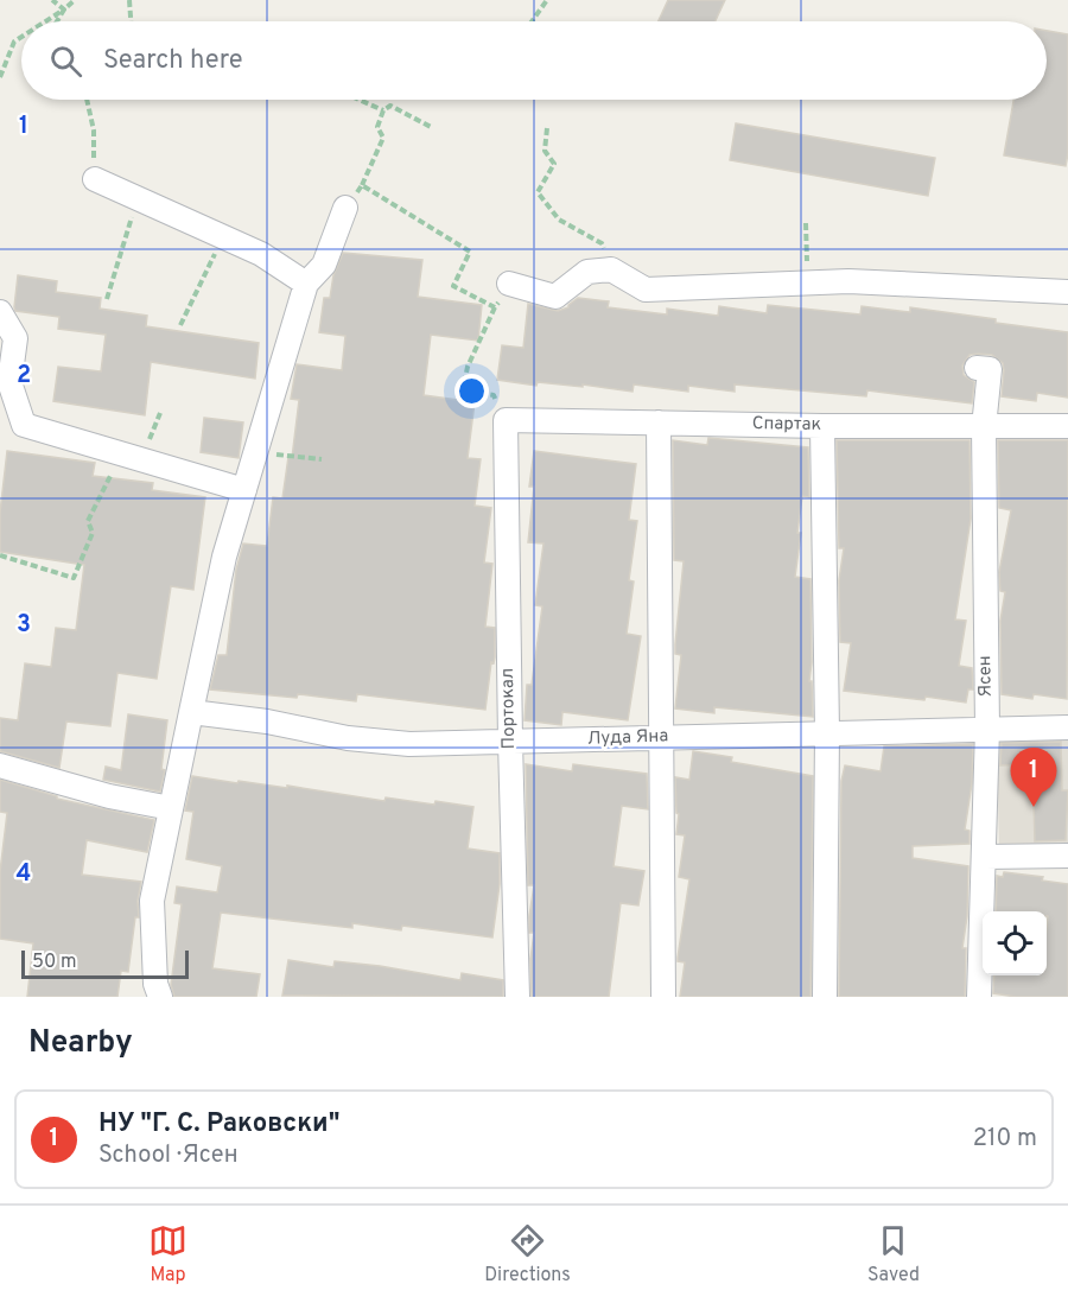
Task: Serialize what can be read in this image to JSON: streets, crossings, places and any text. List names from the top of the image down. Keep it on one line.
{"streets":{"street":["Спартак","Ясен","Портокал","Луда Яна"]},"crossings":[["Спартак","Ясен"],["Спартак","Портокал"],["Ясен","Луда Яна"],["Портокал","Луда Яна"]],"scale_bar":"50 m","page":{"search":"Search here","pins":"1","scale":"50 m","heading":"Nearby","list":[{"mark":"1","name":"НУ \"Г. С. Раковски\"","note":"School · Ясен","value":"210 m"}],"nav":["Map","Directions","Saved"]},"grid":{"rows":["1","2","3","4"]}}
